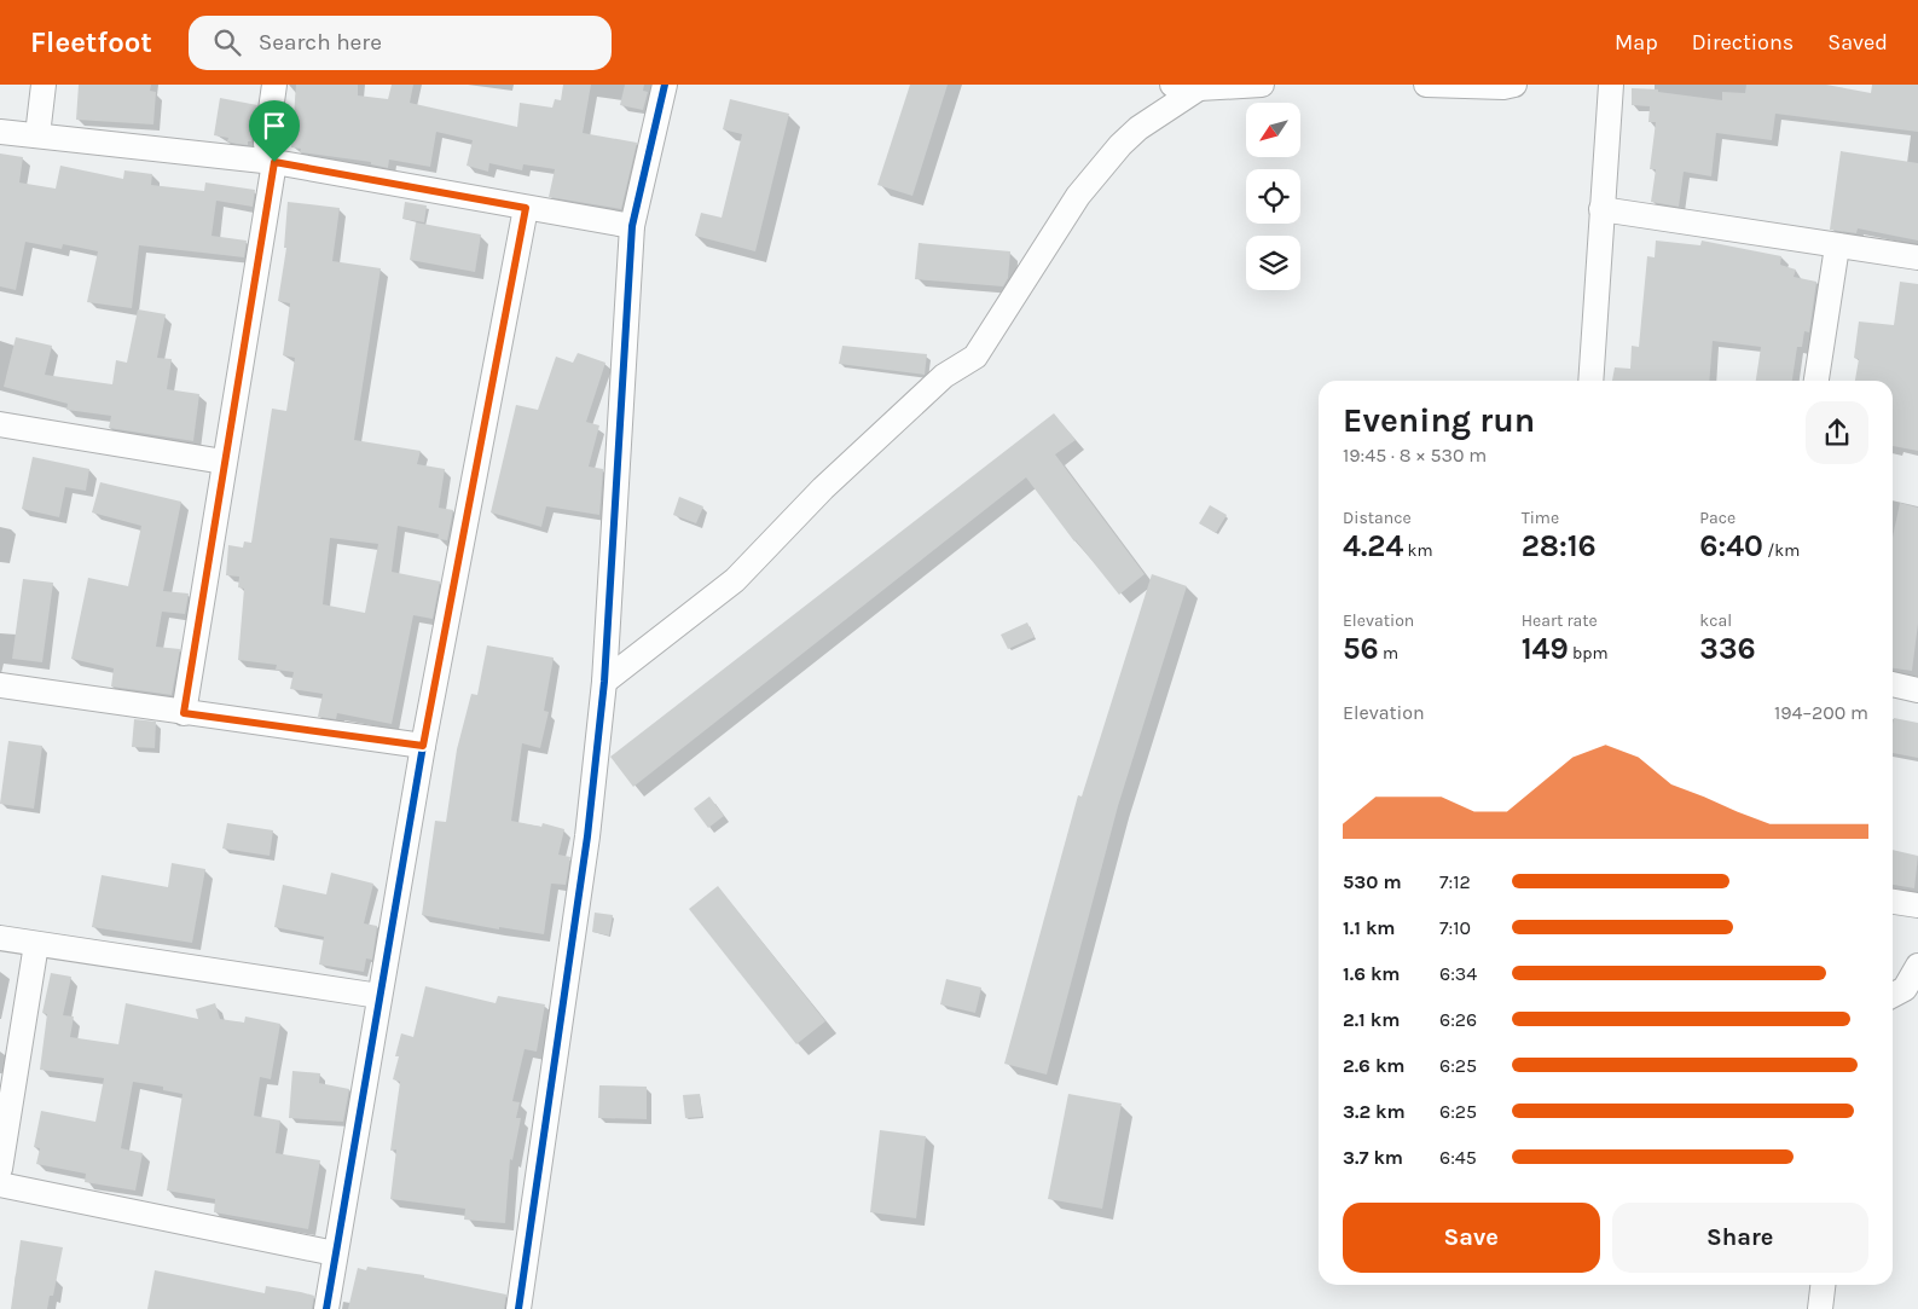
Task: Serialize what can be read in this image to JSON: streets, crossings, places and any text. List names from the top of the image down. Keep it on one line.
{"north":"bottom left","page":{"header":"Fleetfoot","search":"Search here","nav":["Map","Directions","Saved"],"heading":["Evening run","19:45 · 8 × 530 m"],"stats":[["Distance","4.24 km"],["Time","28:16"],["Pace","6:40 /km"],["Elevation","56 m"],["Heart rate","149 bpm"],["kcal","336"]],"chart":["Elevation","194–200 m"],"list":[{"name":"530 m","note":"7:12"},{"name":"1.1 km","note":"7:10"},{"name":"1.6 km","note":"6:34"},{"name":"2.1 km","note":"6:26"},{"name":"2.6 km","note":"6:25"},{"name":"3.2 km","note":"6:25"},{"name":"3.7 km","note":"6:45"}],"buttons":["Save","Share"]}}
